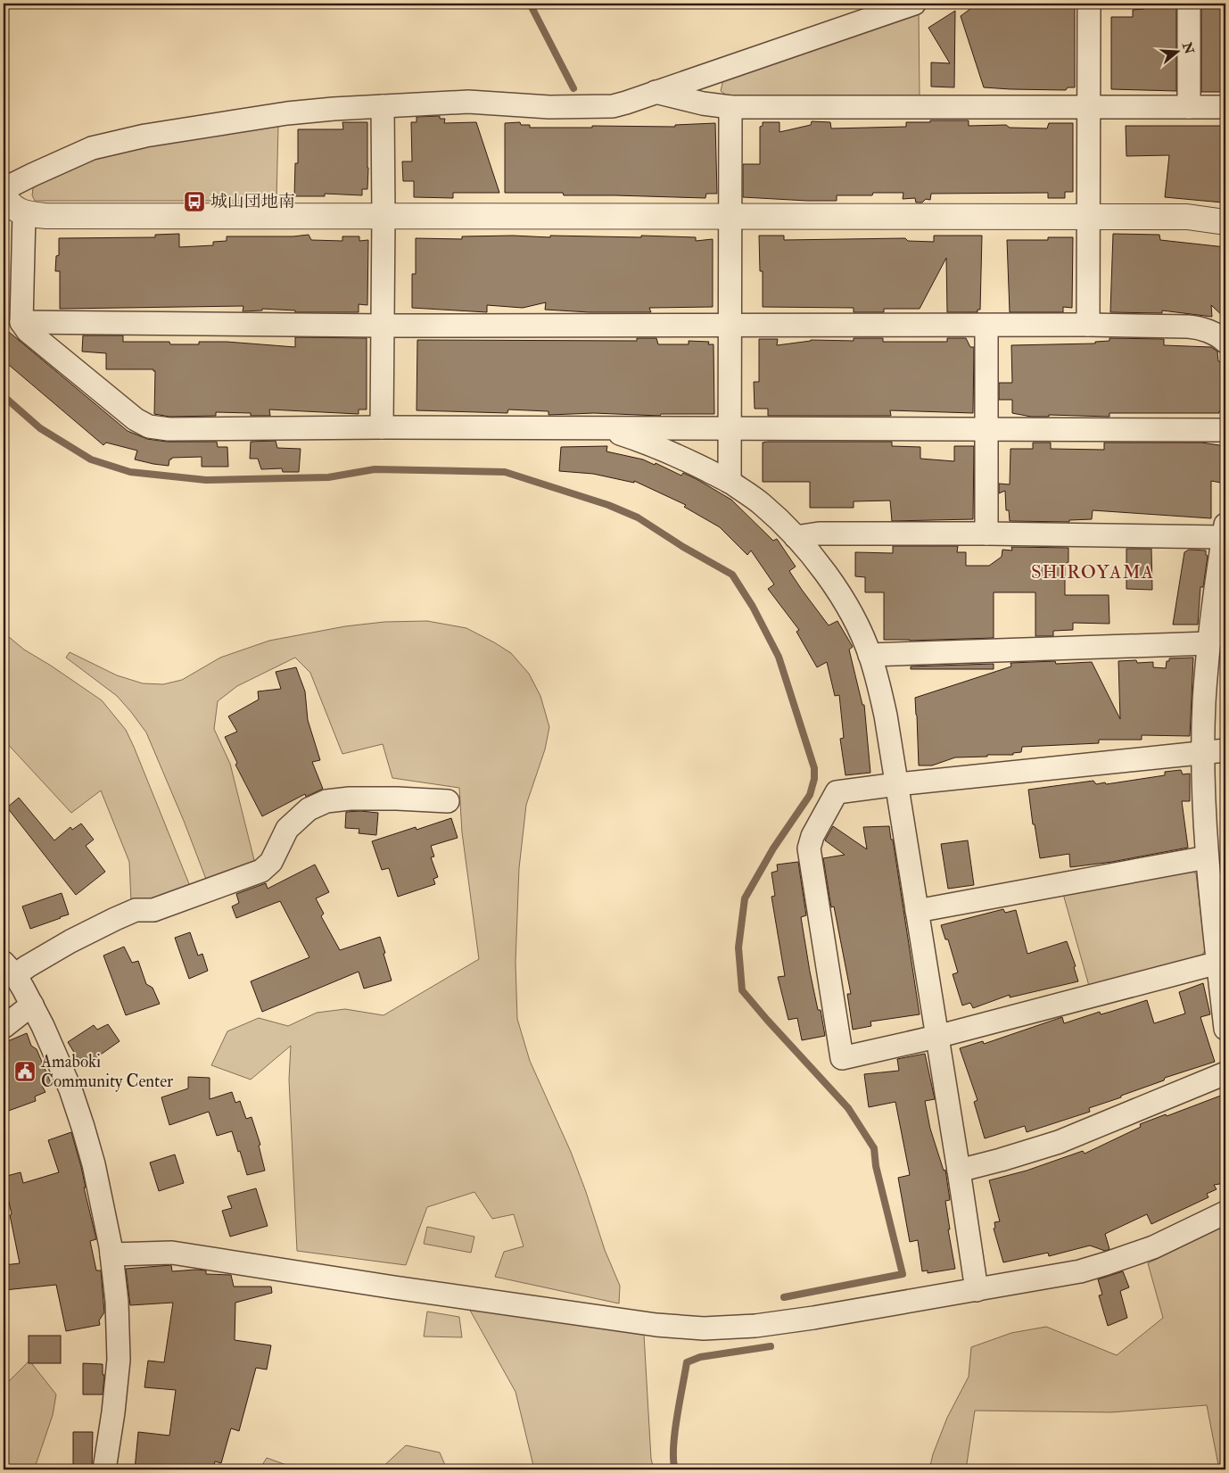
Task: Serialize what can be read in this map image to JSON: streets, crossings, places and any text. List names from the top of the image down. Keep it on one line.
{"districts":["SHIROYAMA"],"places":{"bus stop":["城山団地南"],"public building":["Amaboki Community Center"]},"north":"right"}
